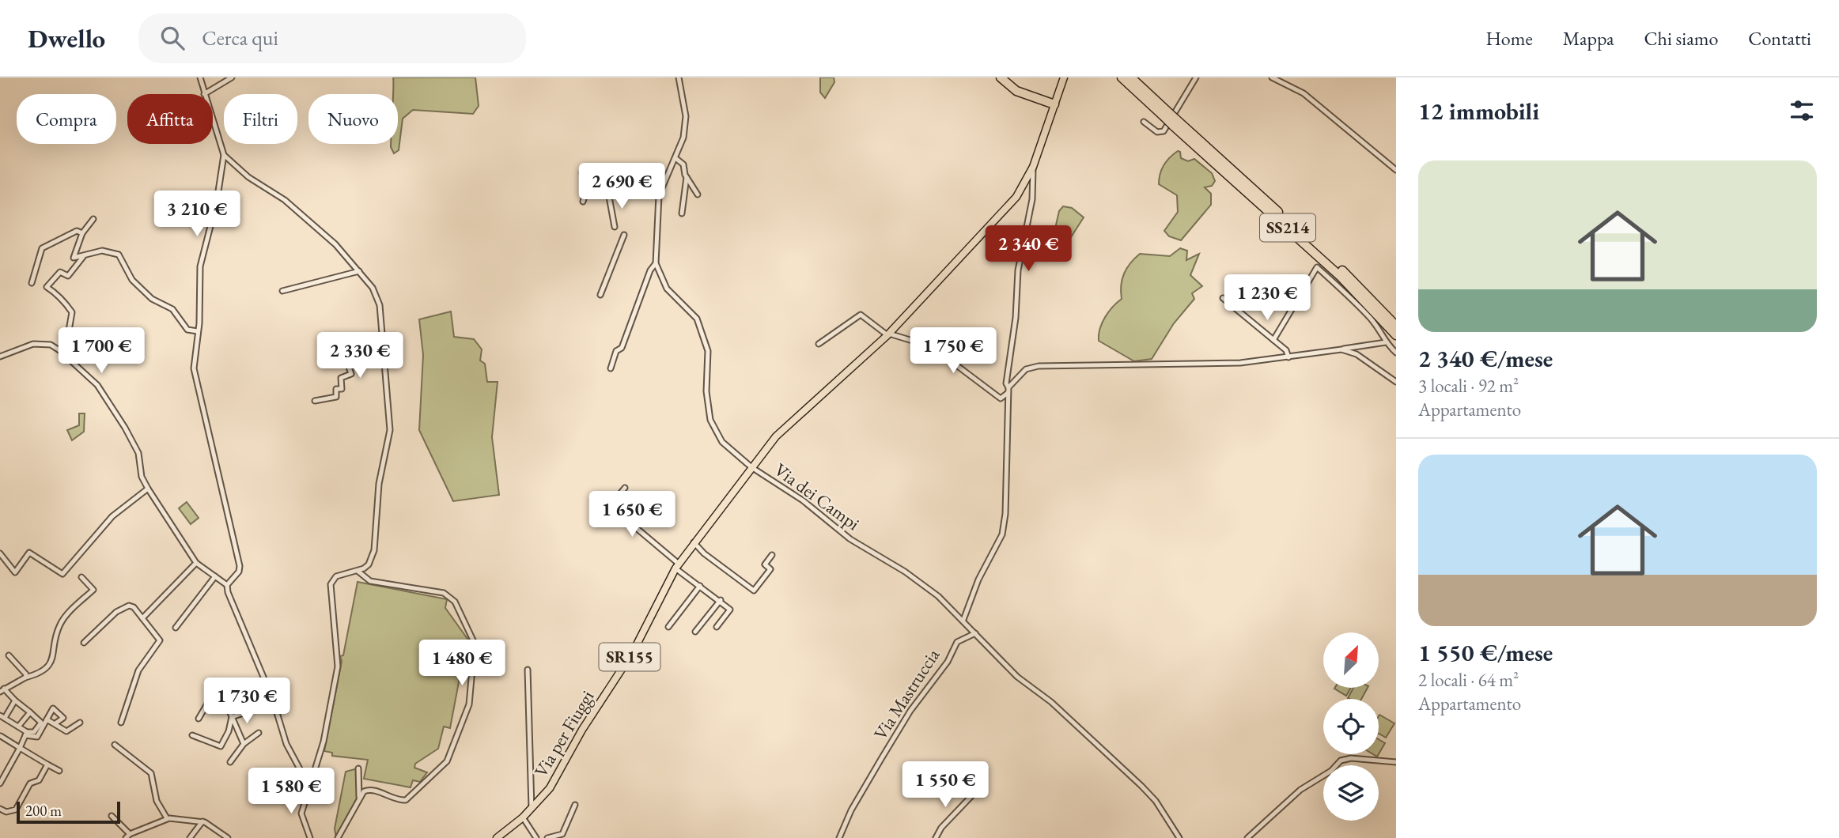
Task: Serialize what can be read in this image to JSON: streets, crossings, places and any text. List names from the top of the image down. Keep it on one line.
{"streets":{"highway":["SS214"],"main road":["SR155","Via per Fiuggi"],"street":["Via dei Campi","Via Mastruccia"]},"crossings":[["Via dei Campi","SR155"],["Via dei Campi","Via Mastruccia"],["Via dei Campi","Via per Fiuggi"],["SR155","Via per Fiuggi"]],"scale_bar":"200 m","north":"top right","page":{"header":"Dwello","search":"Cerca qui","nav":["Home","Mappa","Chi siamo","Contatti"],"heading":"12 immobili","chip":["Compra","Affitta","Filtri","Nuovo"],"list":[{"name":"2 340 €/mese","note":"3 locali · 92 m² · Appartamento"},{"name":"1 550 €/mese","note":"2 locali · 64 m² · Appartamento"}],"price":["2 690 €","3 210 €","2 340 €","1 230 €","1 700 €","1 750 €","2 330 €","1 650 €","1 480 €","1 730 €","1 550 €","1 580 €"],"scale":"200 m"}}
